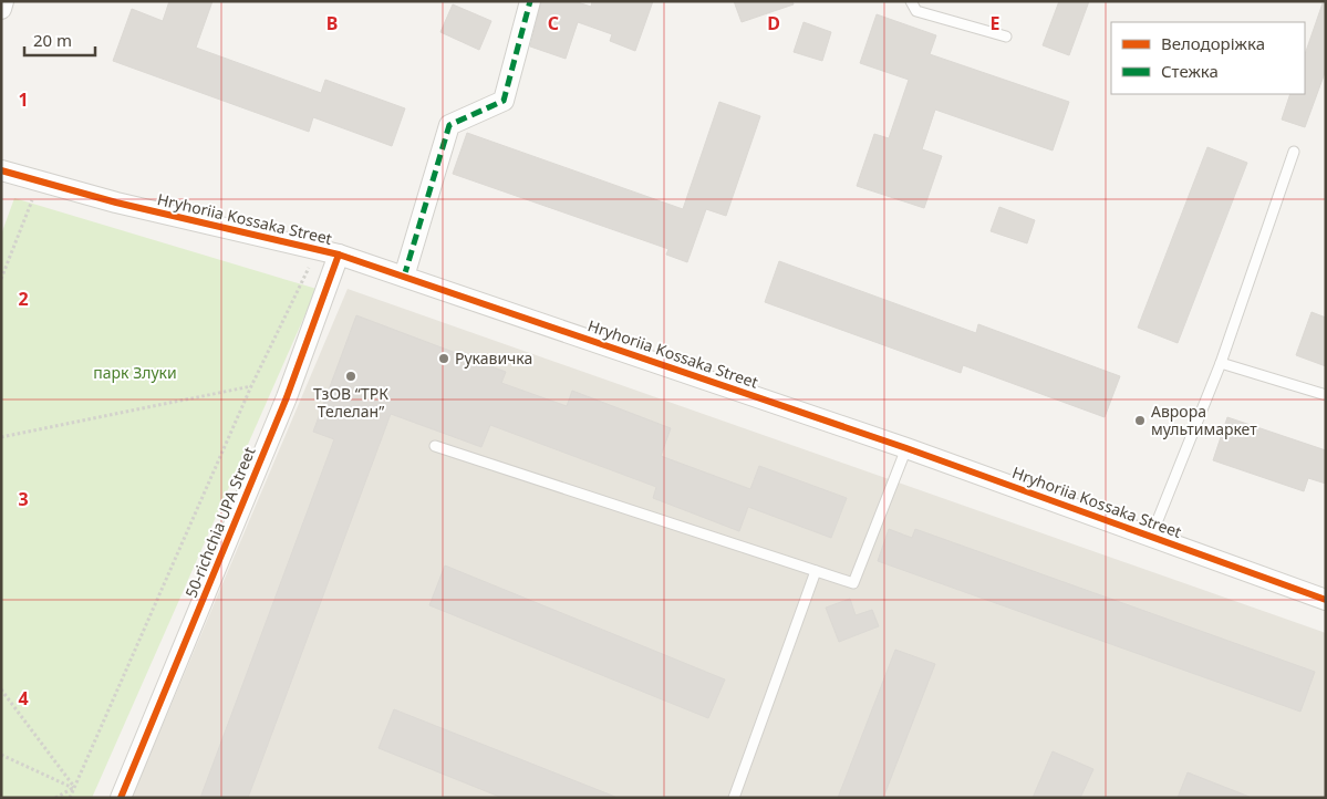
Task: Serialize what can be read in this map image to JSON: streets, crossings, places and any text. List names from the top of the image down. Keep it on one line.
{"streets":{"street":["Hryhoriia Kossaka Street","50-richchia UPA Street"]},"crossings":[["Hryhoriia Kossaka Street","50-richchia UPA Street"]],"parks":["парк Злуки"],"places":["Рукавичка","ТзОВ “ТРК Телелан”","Аврора мультимаркет"],"legend":["Велодоріжка","Стежка"],"scale_bar":"20 m","grid":{"columns":["B","C","D","E"],"rows":["1","2","3","4"]}}
